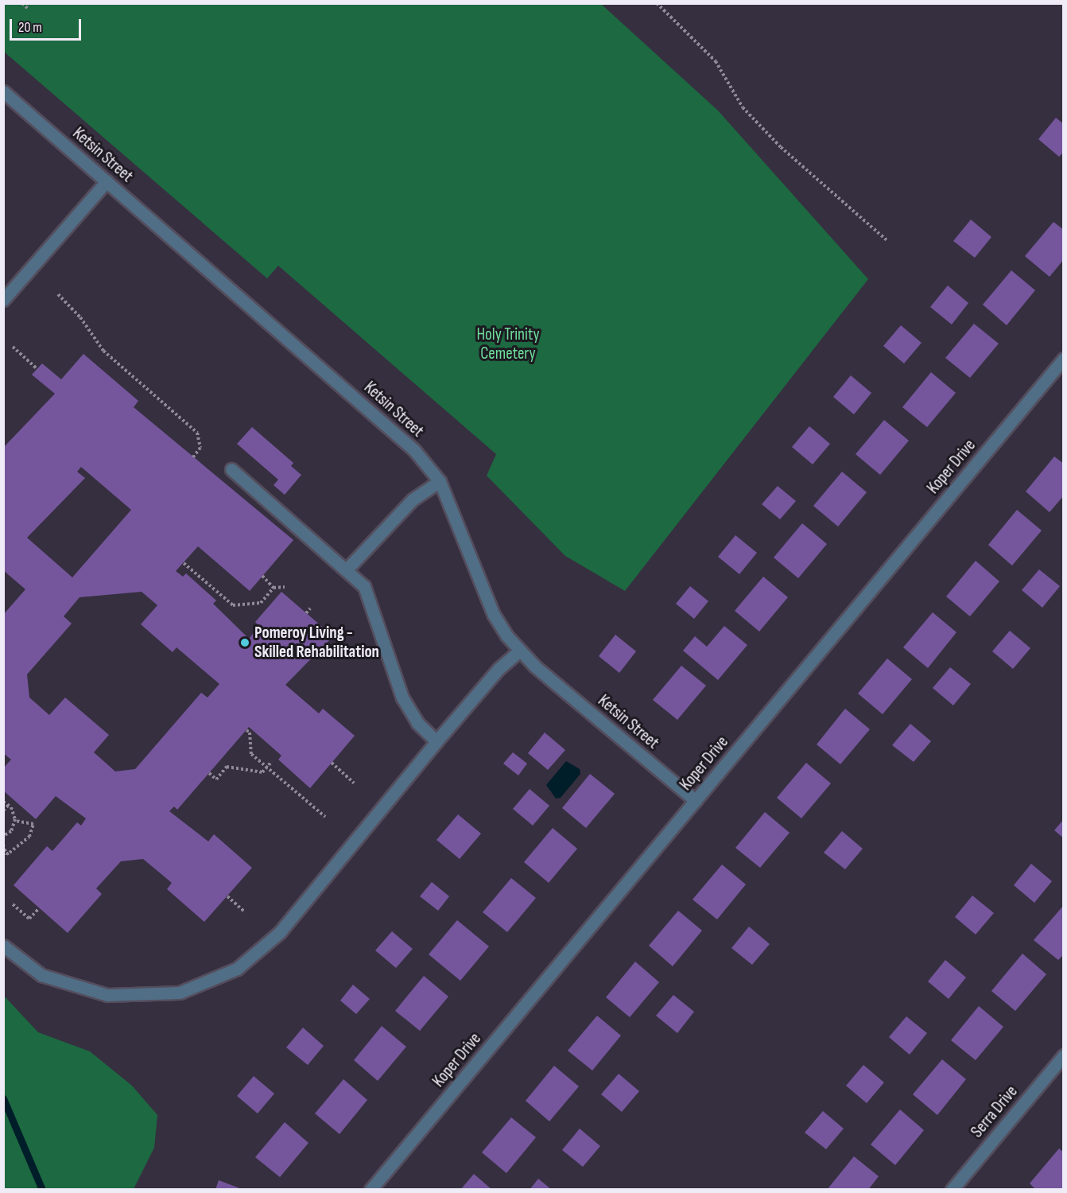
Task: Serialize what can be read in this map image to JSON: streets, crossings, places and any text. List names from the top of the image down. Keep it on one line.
{"streets":{"street":["Ketsin Street","Koper Drive","Serra Drive"]},"crossings":[["Ketsin Street","Koper Drive"]],"parks":["Holy Trinity Cemetery"],"places":["Pomeroy Living - Skilled Rehabilitation"],"scale_bar":"20 m"}
